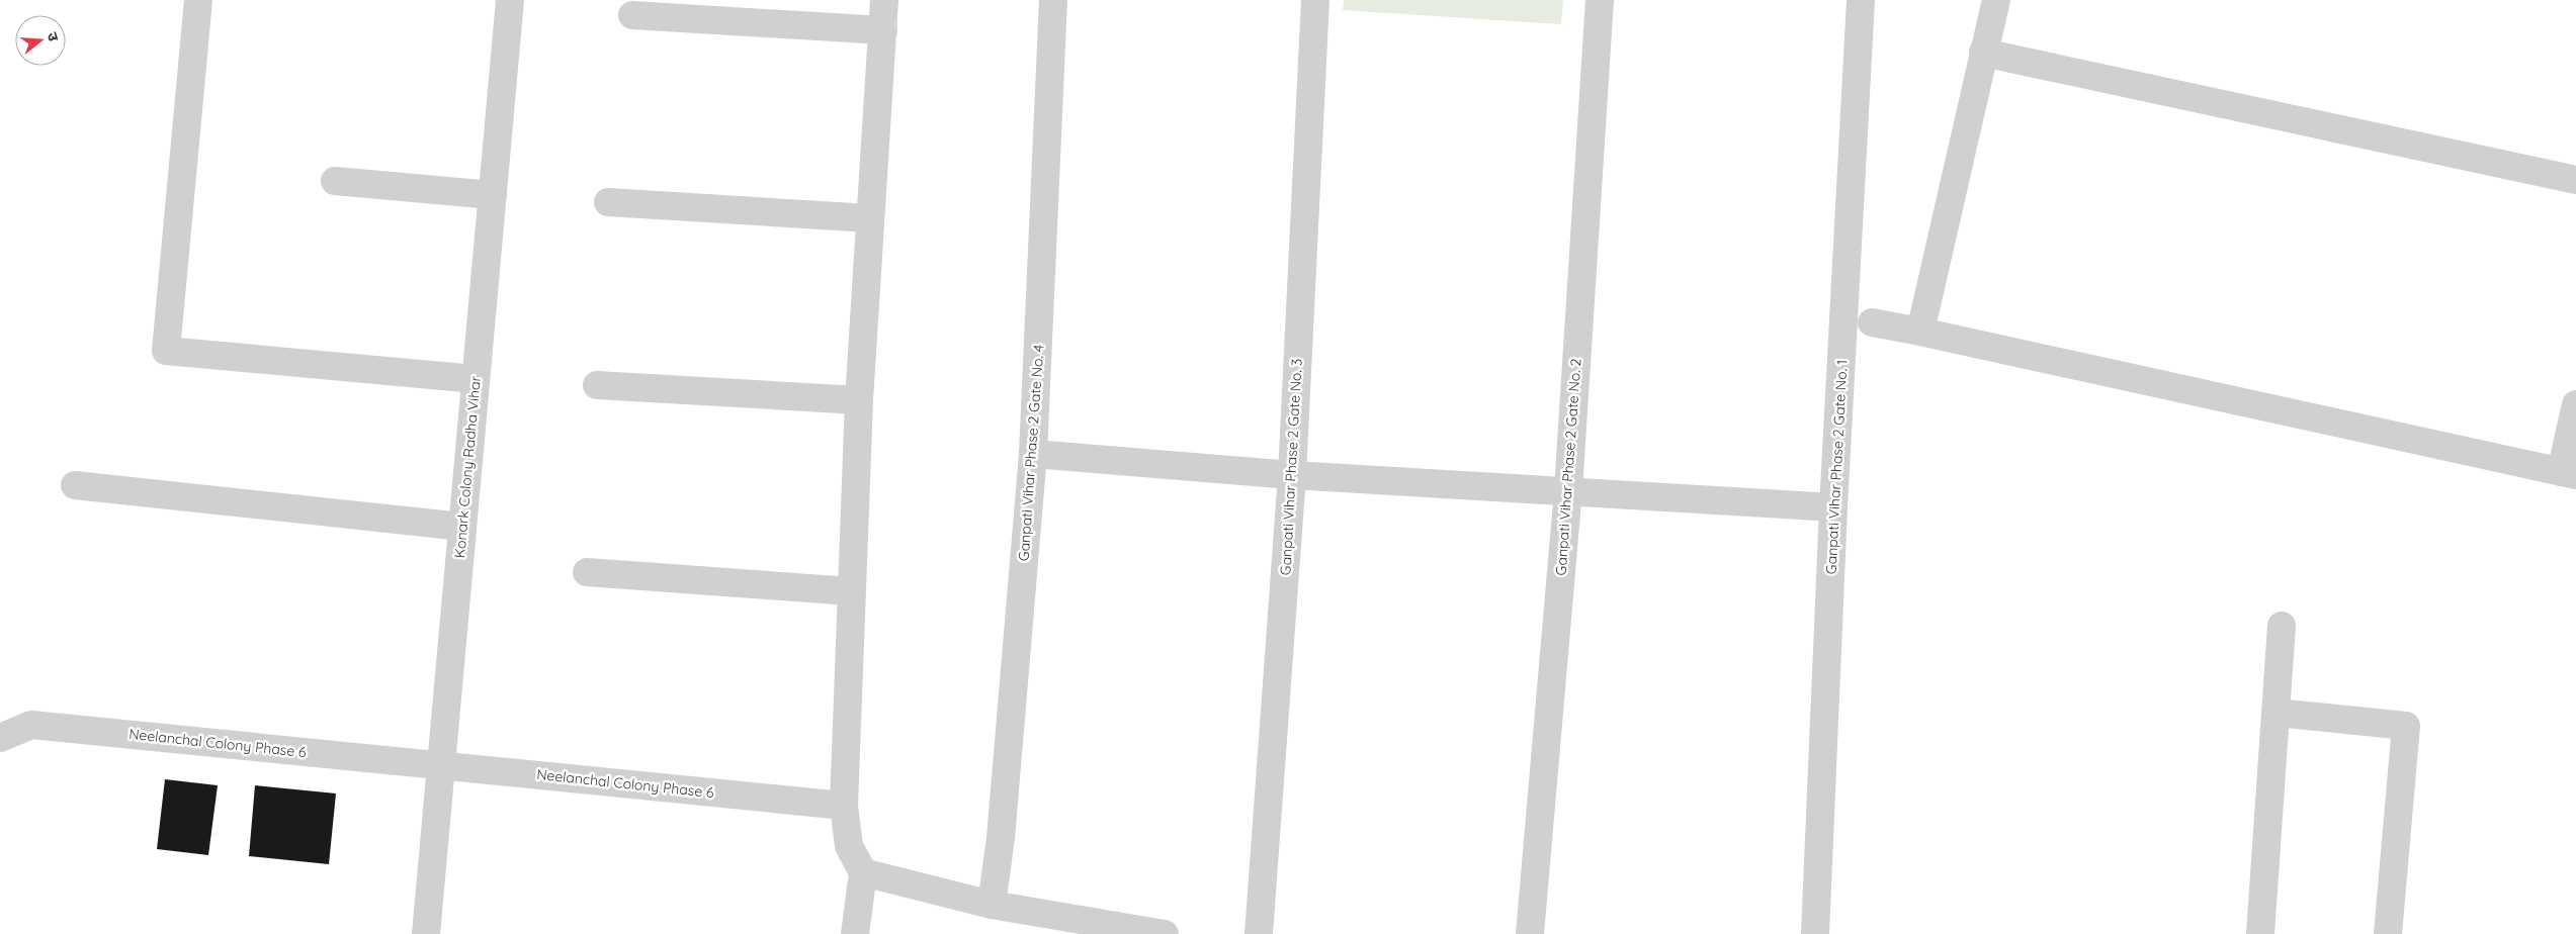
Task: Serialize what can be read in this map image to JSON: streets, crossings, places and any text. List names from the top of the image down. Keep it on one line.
{"streets":{"street":["Ganpati Vihar Phase 2 Gate No. 4","Konark Colony Radha Vihar","Ganpati Vihar Phase 2 Gate No. 3","Ganpati Vihar Phase 2 Gate No. 2","Ganpati Vihar Phase 2 Gate No. 1","Neelanchal Colony Phase 6"]},"crossings":[["Konark Colony Radha Vihar","Neelanchal Colony Phase 6"]],"north":"right"}
